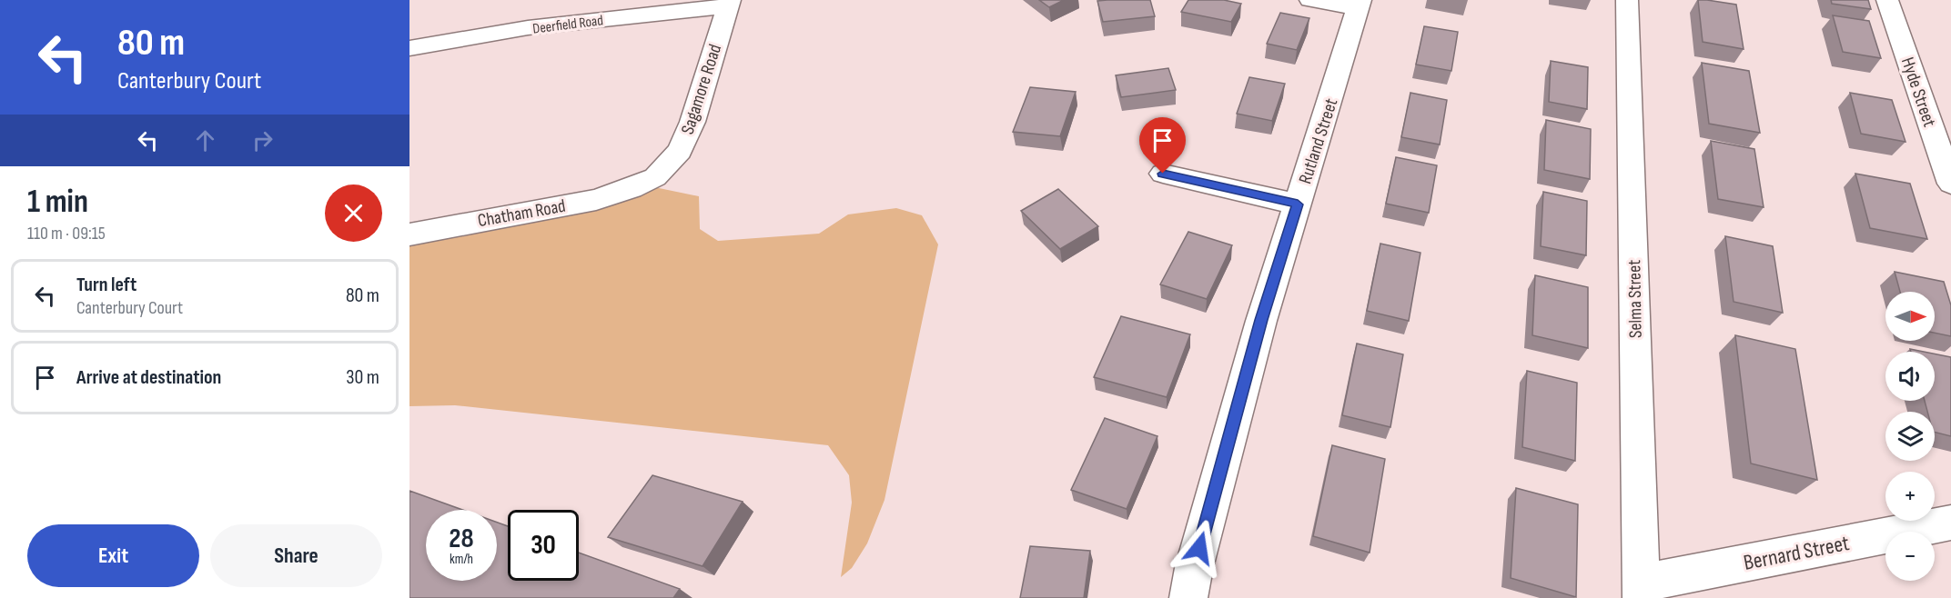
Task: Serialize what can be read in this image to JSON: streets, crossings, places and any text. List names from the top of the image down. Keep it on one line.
{"streets":{"street":["Deerfield Road","Sagamore Road","Hyde Street","Rutland Street","Chatham Road","Selma Street","Bernard Street"]},"crossings":[["Deerfield Road","Sagamore Road"],["Sagamore Road","Chatham Road"],["Selma Street","Bernard Street"]],"north":"right","page":{"turn":["80 m","Canterbury Court"],"heading":["1 min","110 m · 09:15"],"list":[{"name":"Turn left","note":"Canterbury Court","value":"80 m"},{"name":"Arrive at destination","value":"30 m"}],"map_buttons":["+","−"],"speed":"28 km/h","limit":"30","buttons":["Exit","Share"]}}
